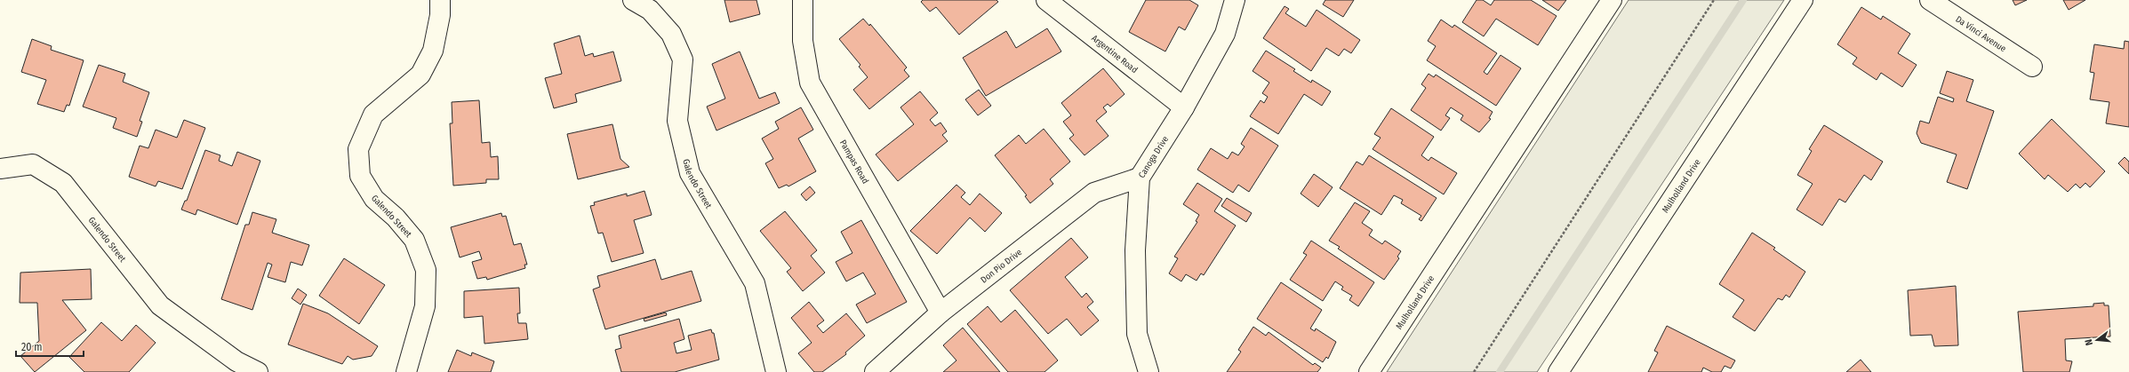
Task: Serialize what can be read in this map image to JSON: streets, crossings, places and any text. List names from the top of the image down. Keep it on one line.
{"streets":{"street":["Da Vinci Avenue","Argentine Road","Canoga Drive","Pampas Road","Galendo Street","Mulholland Drive","Don Pio Drive"]},"crossings":[["Argentine Road","Canoga Drive"],["Canoga Drive","Don Pio Drive"],["Pampas Road","Don Pio Drive"]],"scale_bar":"20 m","north":"left"}
